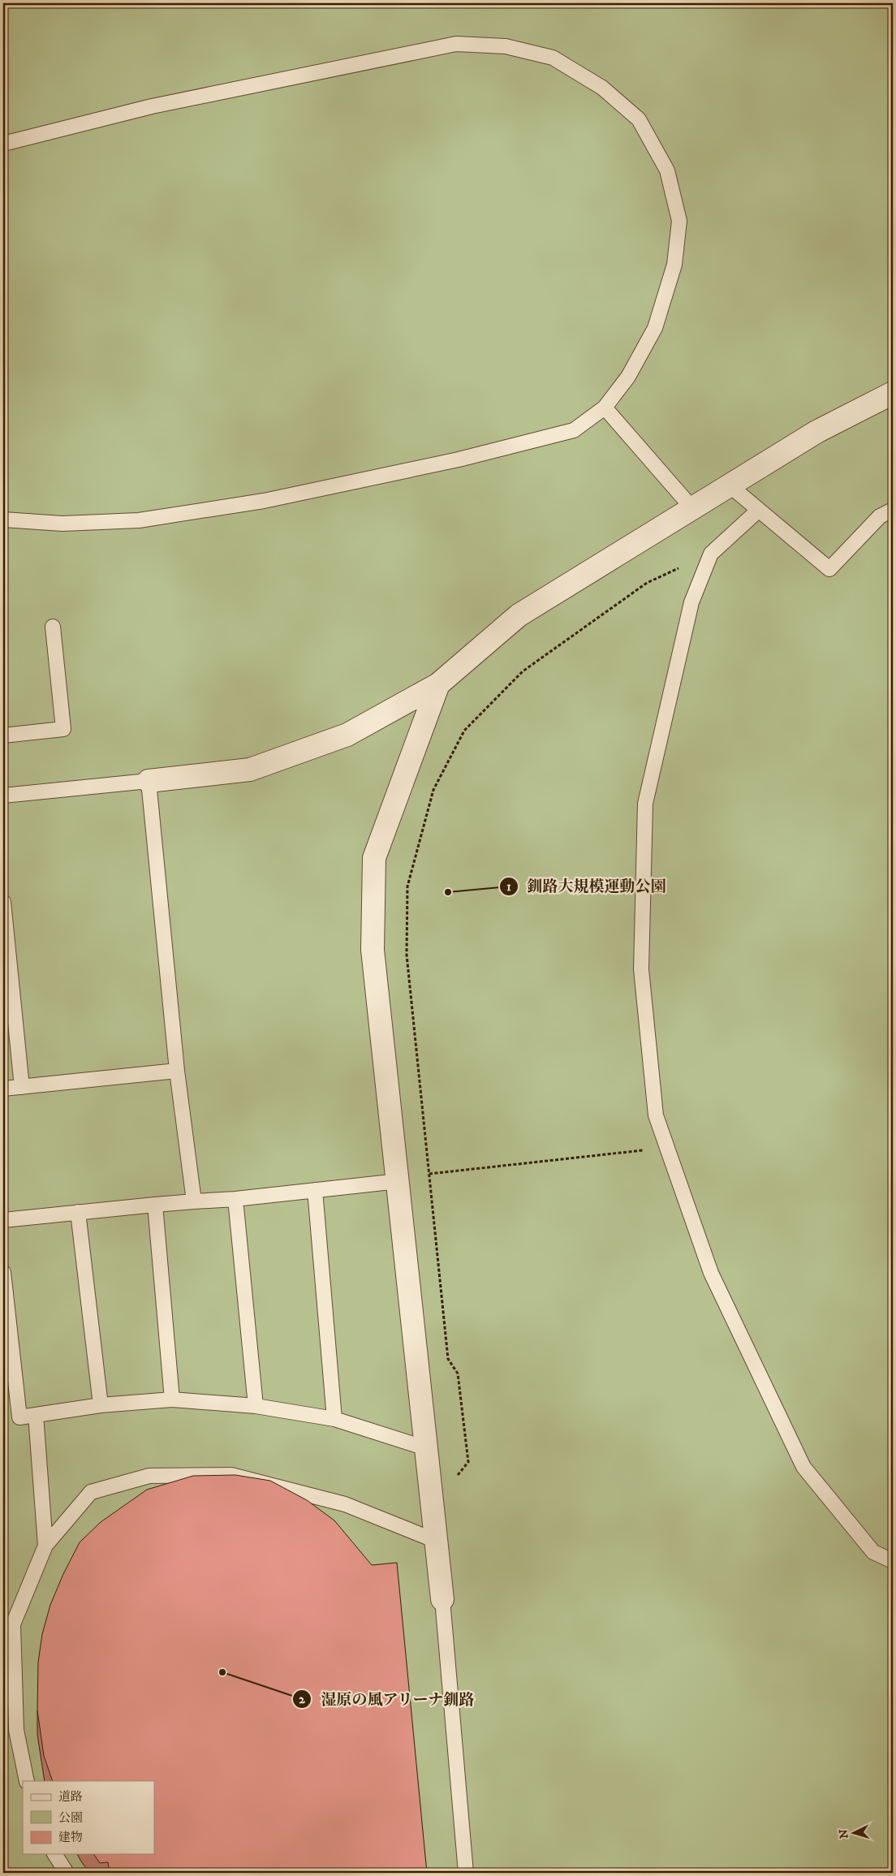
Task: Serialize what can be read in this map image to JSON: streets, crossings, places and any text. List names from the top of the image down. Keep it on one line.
{"places":["釧路大規模運動公園","湿原の風アリーナ釧路"],"legend":["道路","公園","建物"],"north":"left"}
